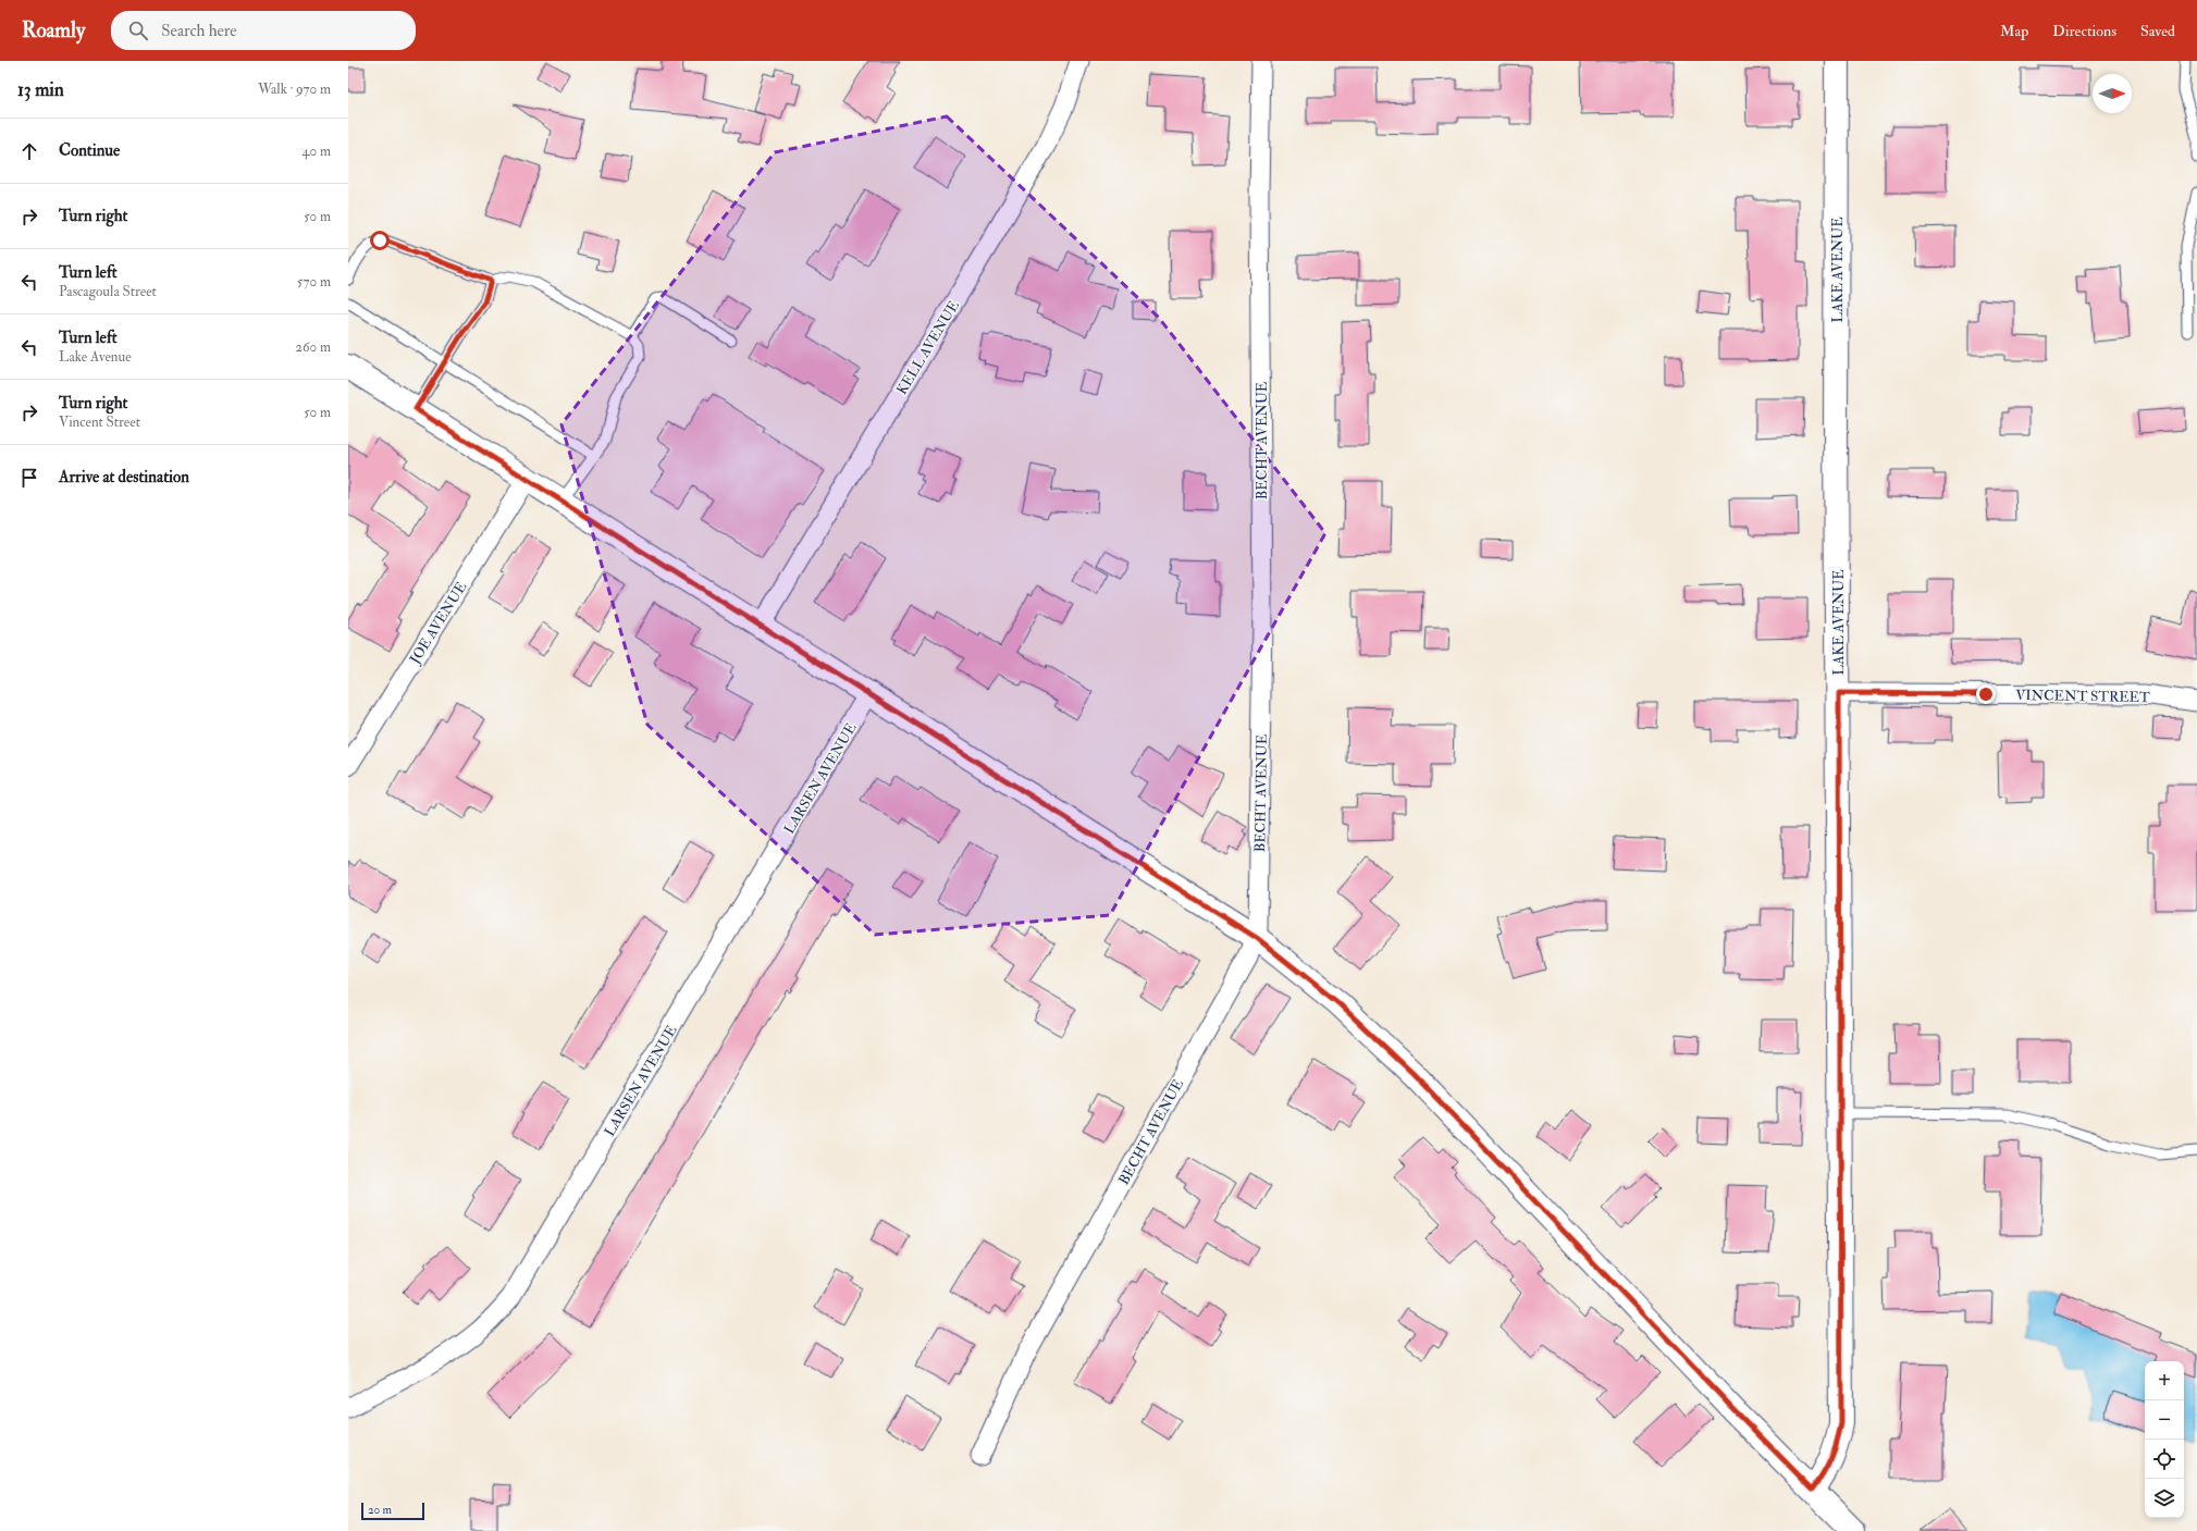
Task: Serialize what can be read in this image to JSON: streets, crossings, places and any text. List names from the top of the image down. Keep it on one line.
{"streets":{"street":["LAKE AVENUE","KELL AVENUE","BECHT AVENUE","JOE AVENUE","VINCENT STREET","LARSEN AVENUE"]},"crossings":[["LAKE AVENUE","VINCENT STREET"]],"scale_bar":"20 m","north":"right","page":{"header":"Roamly","search":"Search here","nav":["Map","Directions","Saved"],"heading":["13 min","Walk · 970 m"],"list":[["Continue","40 m"],["Turn right","50 m"],["Turn left","Pascagoula Street","570 m"],["Turn left","Lake Avenue","260 m"],["Turn right","Vincent Street","50 m"],"Arrive at destination"],"map_buttons":["+","−"],"scale":"20 m"}}
